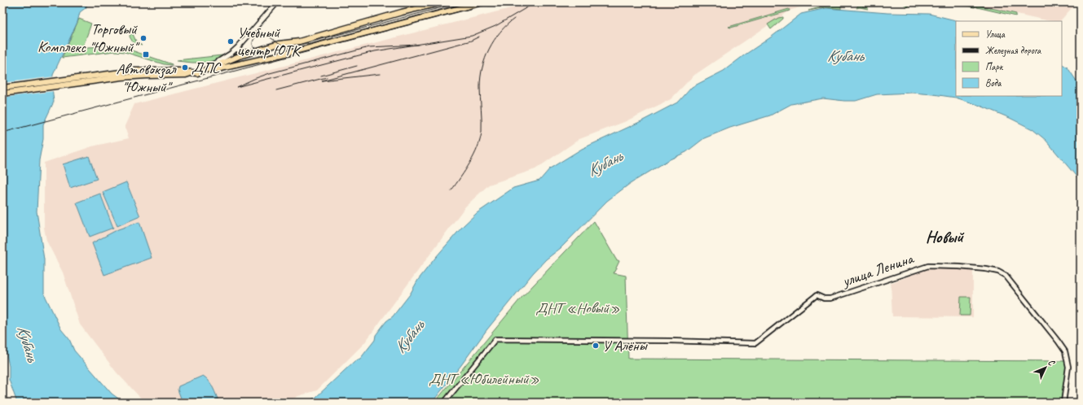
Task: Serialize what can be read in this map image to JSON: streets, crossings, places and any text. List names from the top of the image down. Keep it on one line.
{"streets":{"street":["улица Ленина"]},"districts":["Новый"],"water":["Кубань"],"parks":["ДНТ «Новый»","ДНТ «Юбилейный»"],"places":{"other":["Торговый Комплекс \"Южный\"","Учебный центр ЮТК","ДПС","У Алёны"],"transit":["Автовокзал \"Южный\""]},"legend":["Улица","Железная дорога","Парк","Вода"],"north":"top right"}
